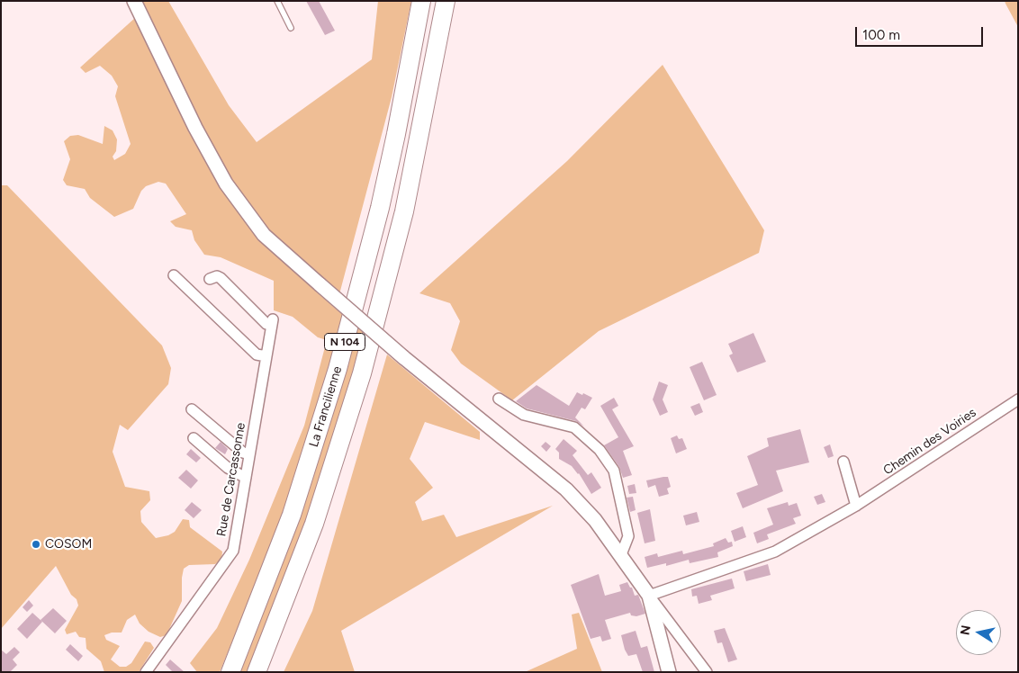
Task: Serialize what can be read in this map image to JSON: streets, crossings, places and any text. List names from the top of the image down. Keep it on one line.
{"streets":{"highway":["N 104","La Francilienne"],"street":["Chemin des Voiries","Rue de Carcassonne"]},"places":["COSOM"],"scale_bar":"100 m","north":"left"}
